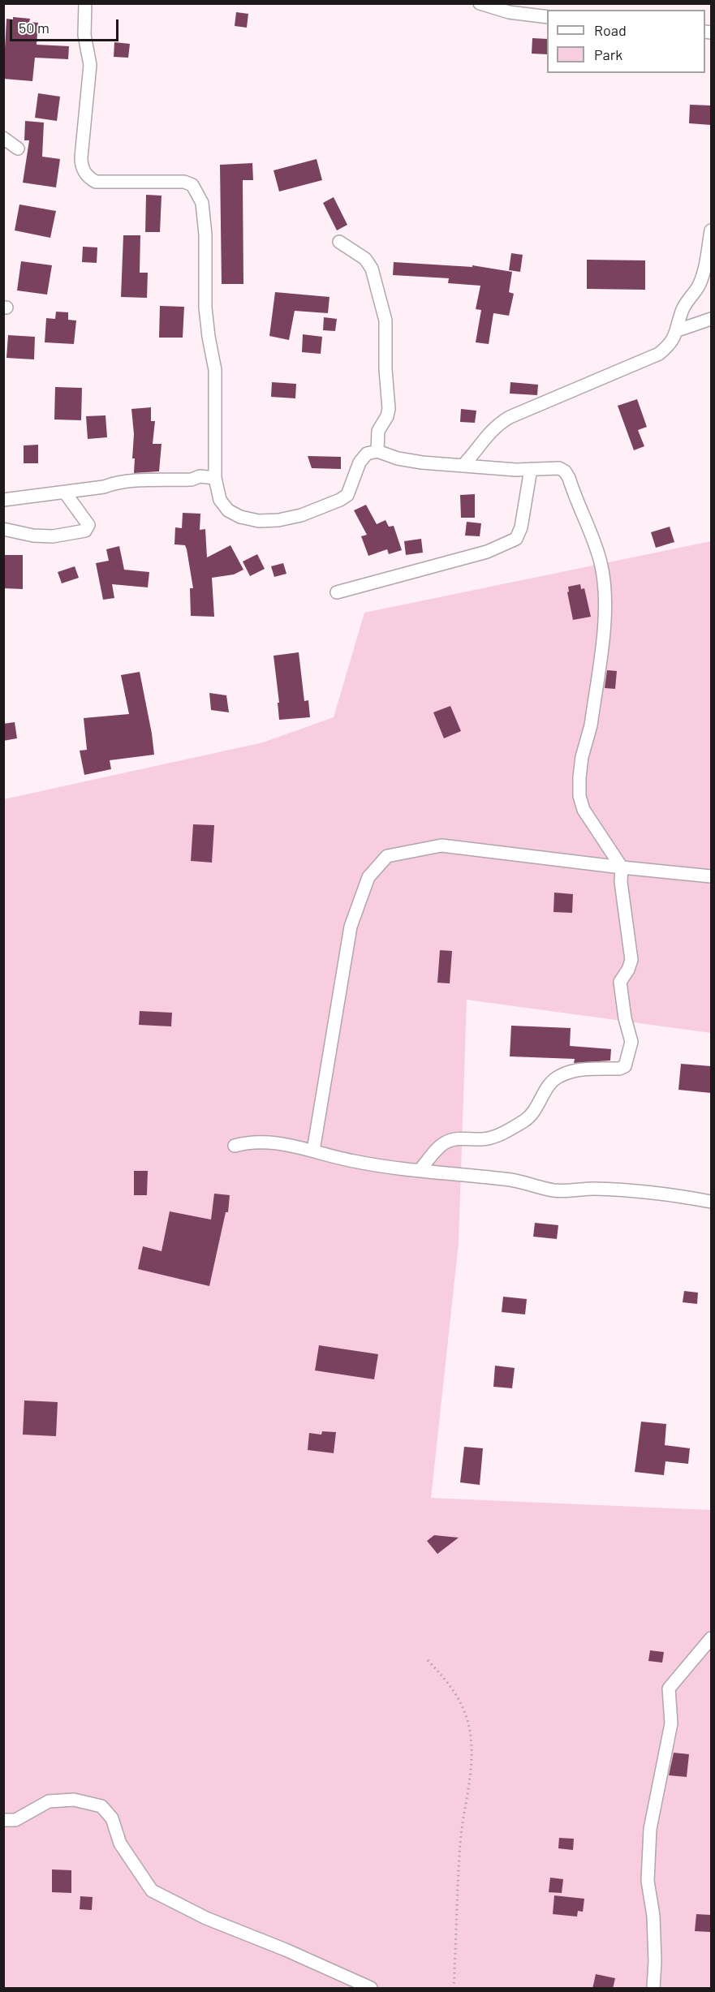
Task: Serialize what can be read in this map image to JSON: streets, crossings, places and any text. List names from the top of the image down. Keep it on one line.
{"legend":["Road","Park"],"scale_bar":"50 m"}
